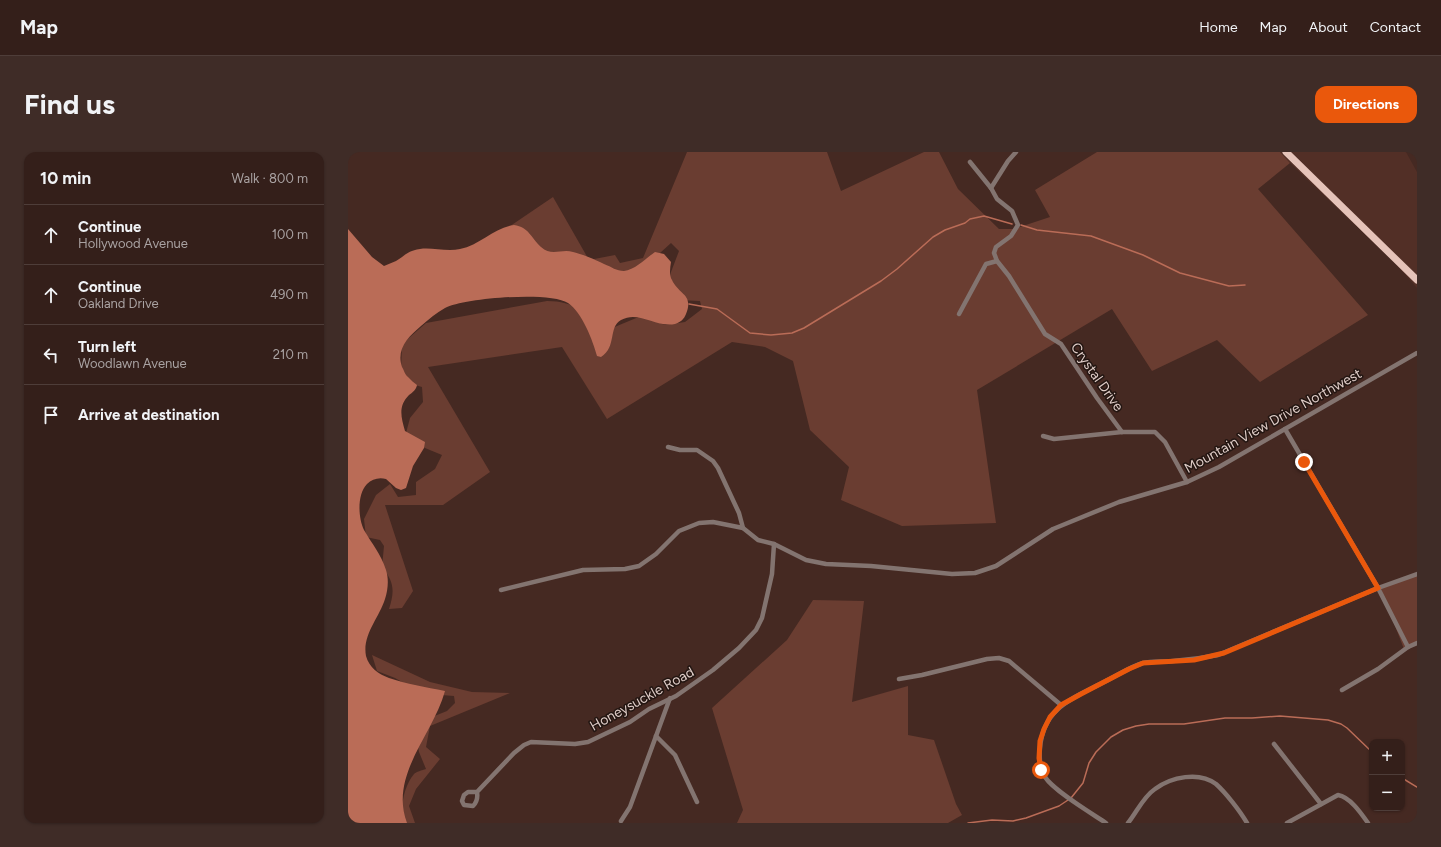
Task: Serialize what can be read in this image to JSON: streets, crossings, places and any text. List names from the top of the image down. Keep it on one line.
{"streets":{"street":["Crystal Drive","Mountain View Drive Northwest","Honeysuckle Road"]},"crossings":[["Mountain View Drive Northwest","Honeysuckle Road"]],"page":{"header":"Map","nav":["Home","Map","About","Contact"],"buttons":"Directions","title":"Find us","heading":["10 min","Walk · 800 m"],"list":[["Continue","Hollywood Avenue","100 m"],["Continue","Oakland Drive","490 m"],["Turn left","Woodlawn Avenue","210 m"],"Arrive at destination"],"map_buttons":["+","−"]}}
